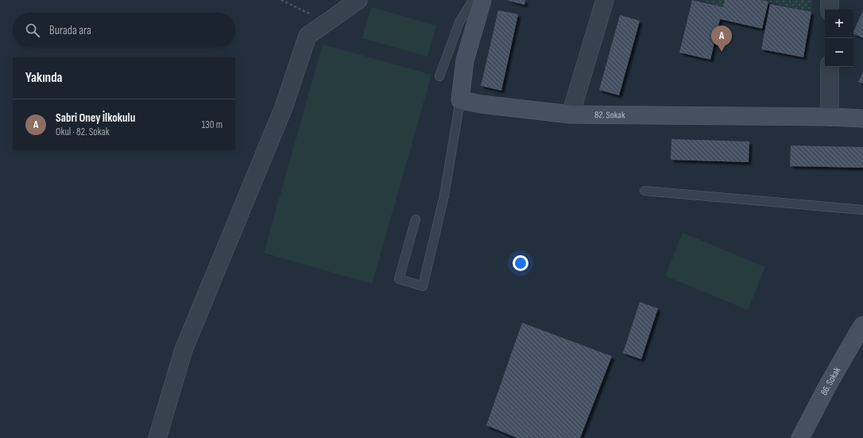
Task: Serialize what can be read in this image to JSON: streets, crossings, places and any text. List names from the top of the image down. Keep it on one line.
{"streets":{"street":["82. Sokak","86. Sokak"]},"page":{"map_buttons":["+","−"],"search":"Burada ara","pins":"A","heading":"Yakında","list":[{"mark":"A","name":"Sabri Oney İlkokulu","note":"Okul · 82. Sokak","value":"130 m"}]}}
